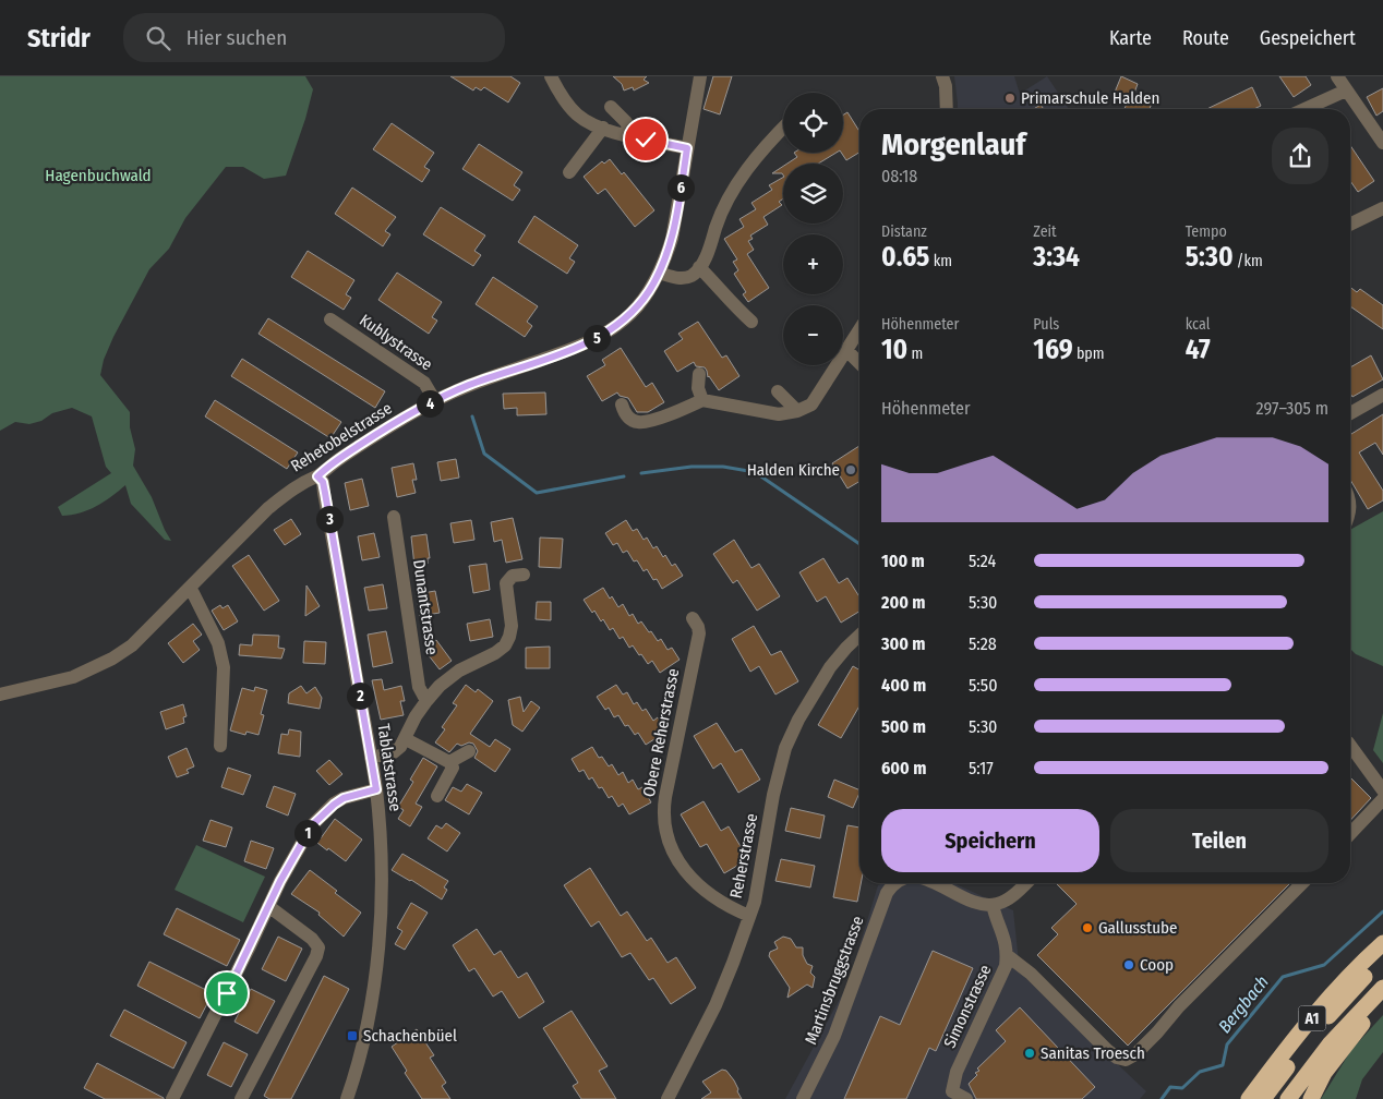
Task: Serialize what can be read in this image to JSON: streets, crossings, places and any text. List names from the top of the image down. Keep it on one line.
{"streets":{"highway":["A1"],"street":["Kublystrasse","Rehetobelstrasse","Dunantstrasse","Obere Reherstrasse","Tablatstrasse","Reherstrasse","Martinsbruggstrasse","Simonstrasse"]},"crossings":[["Kublystrasse","Rehetobelstrasse"],["Rehetobelstrasse","Tablatstrasse"],["Obere Reherstrasse","Reherstrasse"]],"water":["Bergbach"],"parks":["Hagenbuchwald"],"places":{"other":["Primarschule Halden","Halden Kirche","Gallusstube","Coop","Sanitas Troesch"],"transit":["Schachenbüel"]},"page":{"header":"Stridr","search":"Hier suchen","nav":["Karte","Route","Gespeichert"],"map_buttons":["+","−"],"heading":["Morgenlauf","08:18"],"pins":["6","5","4","3","2","1"],"stats":[["Distanz","0.65 km"],["Zeit","3:34"],["Tempo","5:30 /km"],["Höhenmeter","10 m"],["Puls","169 bpm"],["kcal","47"]],"chart":["Höhenmeter","297–305 m"],"list":[{"name":"100 m","note":"5:24"},{"name":"200 m","note":"5:30"},{"name":"300 m","note":"5:28"},{"name":"400 m","note":"5:50"},{"name":"500 m","note":"5:30"},{"name":"600 m","note":"5:17"}],"buttons":["Speichern","Teilen"]}}
